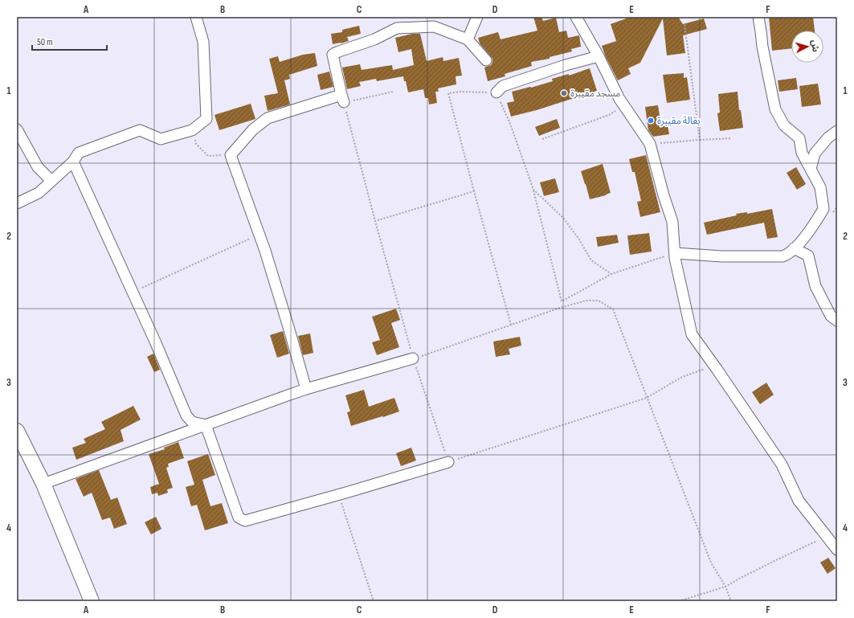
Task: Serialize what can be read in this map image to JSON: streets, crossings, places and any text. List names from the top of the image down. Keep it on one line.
{"places":["مسجد مقيبرة","بقالة مقيبرة"],"scale_bar":"50 m","north":"right","grid":{"columns":["A","B","C","D","E","F"],"rows":["1","2","3","4"]}}
